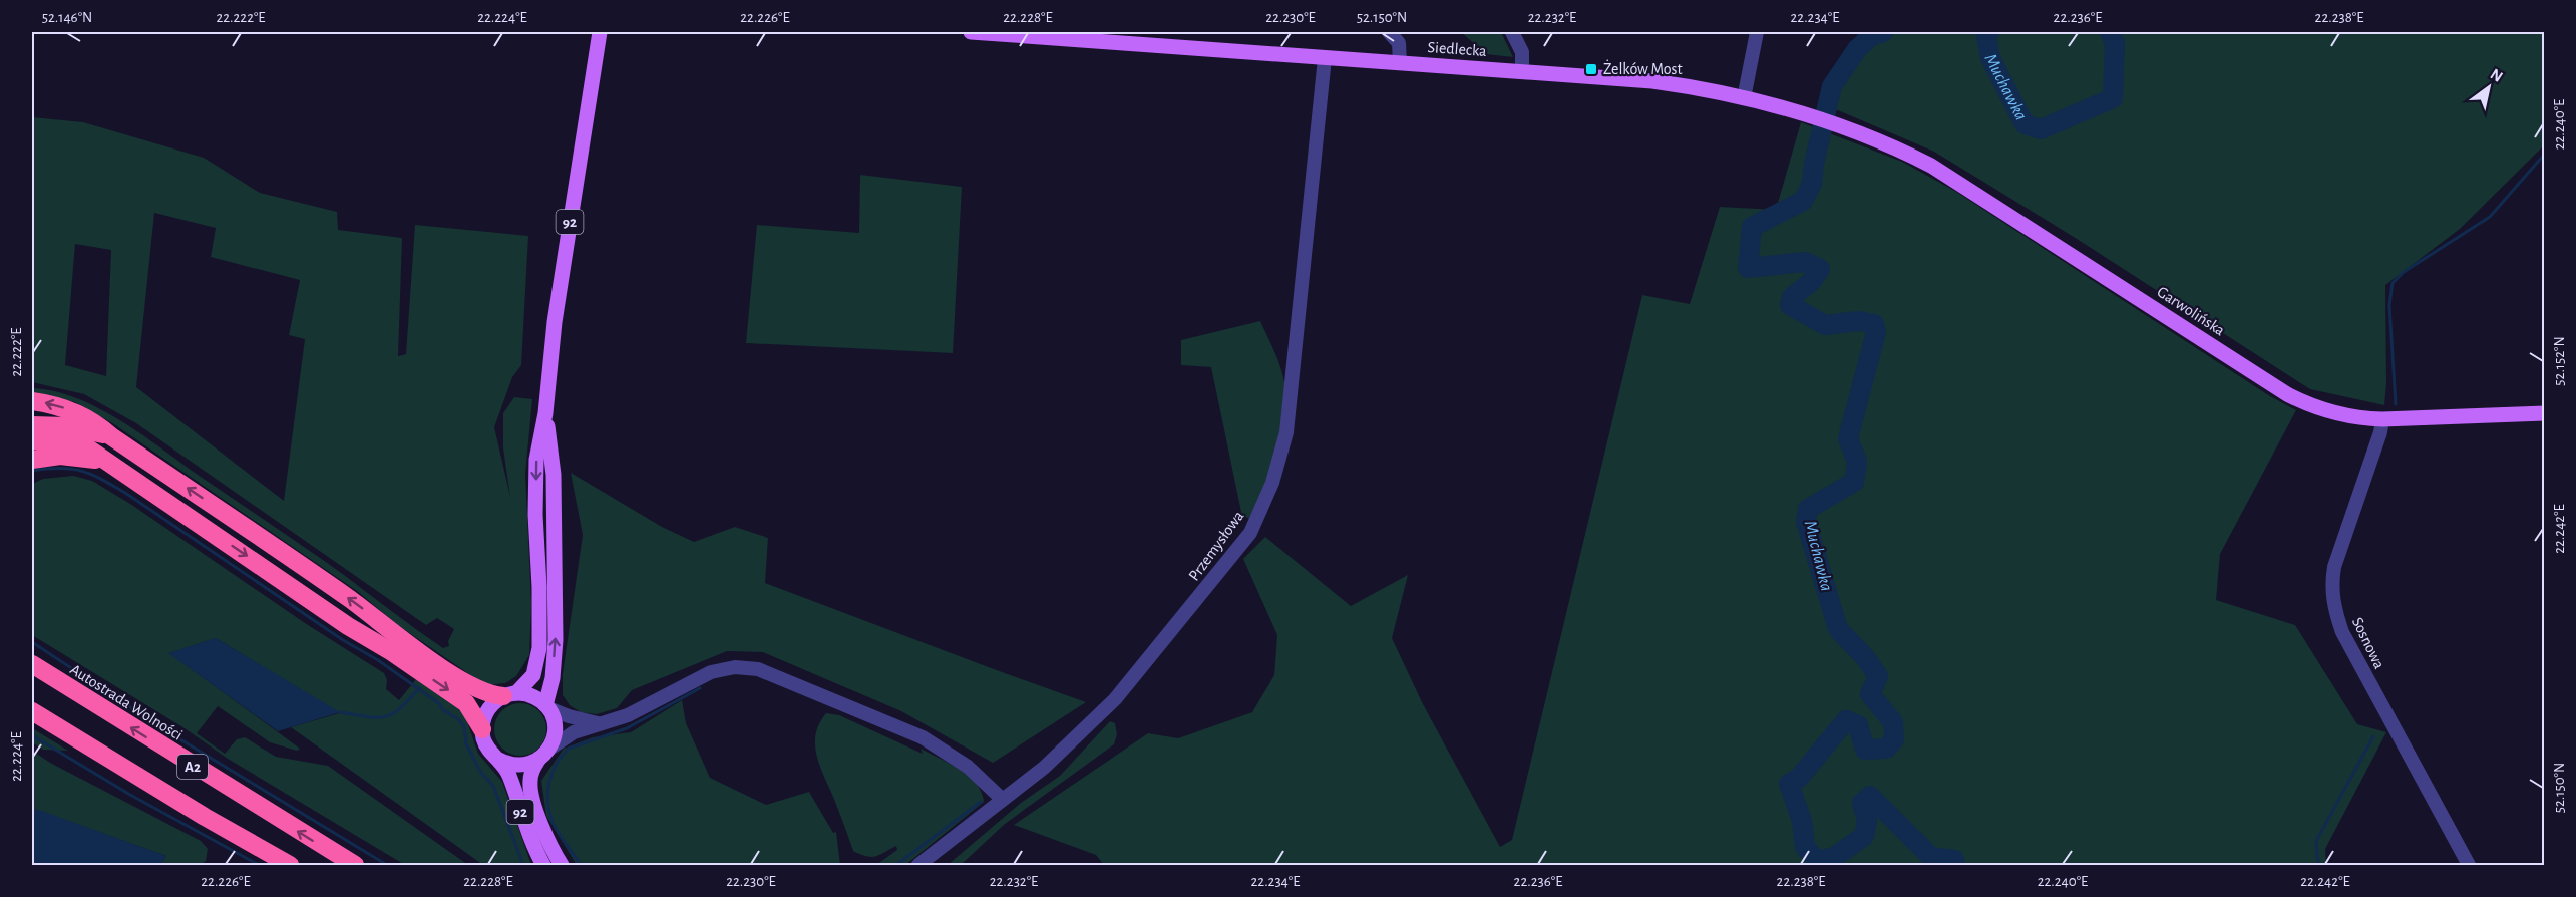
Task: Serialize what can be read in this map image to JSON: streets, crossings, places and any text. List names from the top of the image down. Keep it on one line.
{"streets":{"highway":["Autostrada Wolności","A2"],"main road":["Siedlecka","92","Garwolińska"],"street":["Przemysłowa","Sosnowa"]},"crossings":[["Siedlecka","Garwolińska"],["Siedlecka","Przemysłowa"],["Garwolińska","Sosnowa"]],"water":["Muchawka"],"places":{"transit":["Żelków Most"]},"north":"top right","coordinates":["52.146°N","22.222°E","22.224°E","22.226°E","22.228°E","22.230°E","52.150°N","22.232°E","22.234°E","22.236°E","22.238°E","22.240°E","52.152°N","22.242°E"]}
